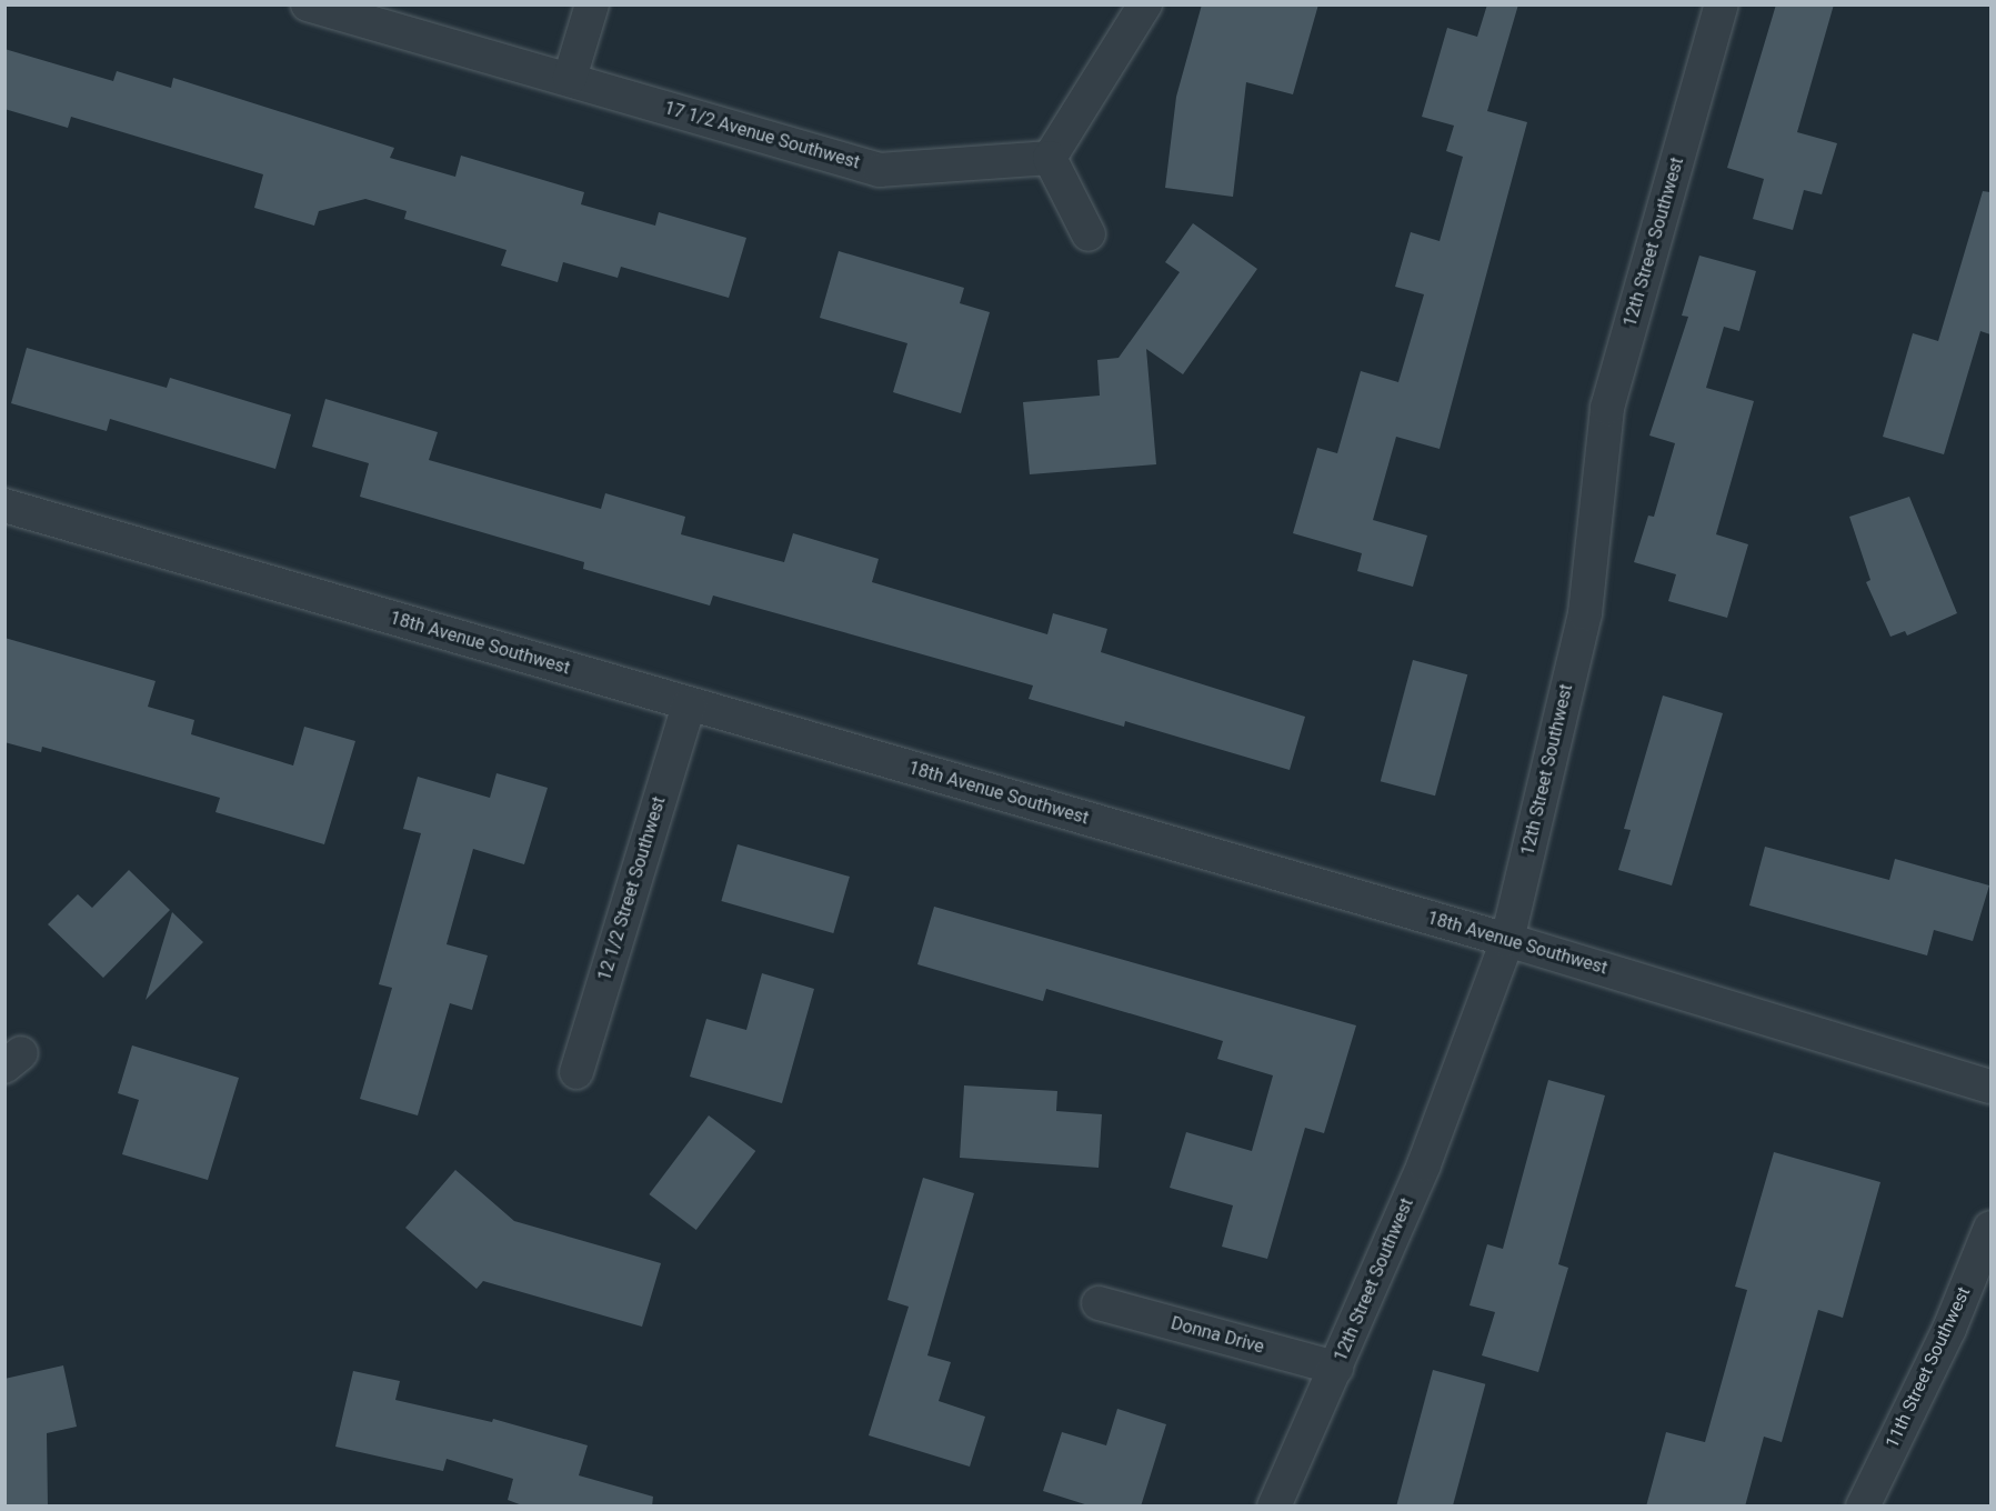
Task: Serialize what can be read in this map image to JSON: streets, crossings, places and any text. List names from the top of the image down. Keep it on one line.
{"streets":{"street":["17 1/2 Avenue Southwest","12th Street Southwest","18th Avenue Southwest","12 1/2 Street Southwest","Donna Drive","11th Street Southwest"]},"crossings":[["12th Street Southwest","18th Avenue Southwest"],["12th Street Southwest","Donna Drive"],["18th Avenue Southwest","12 1/2 Street Southwest"]]}
